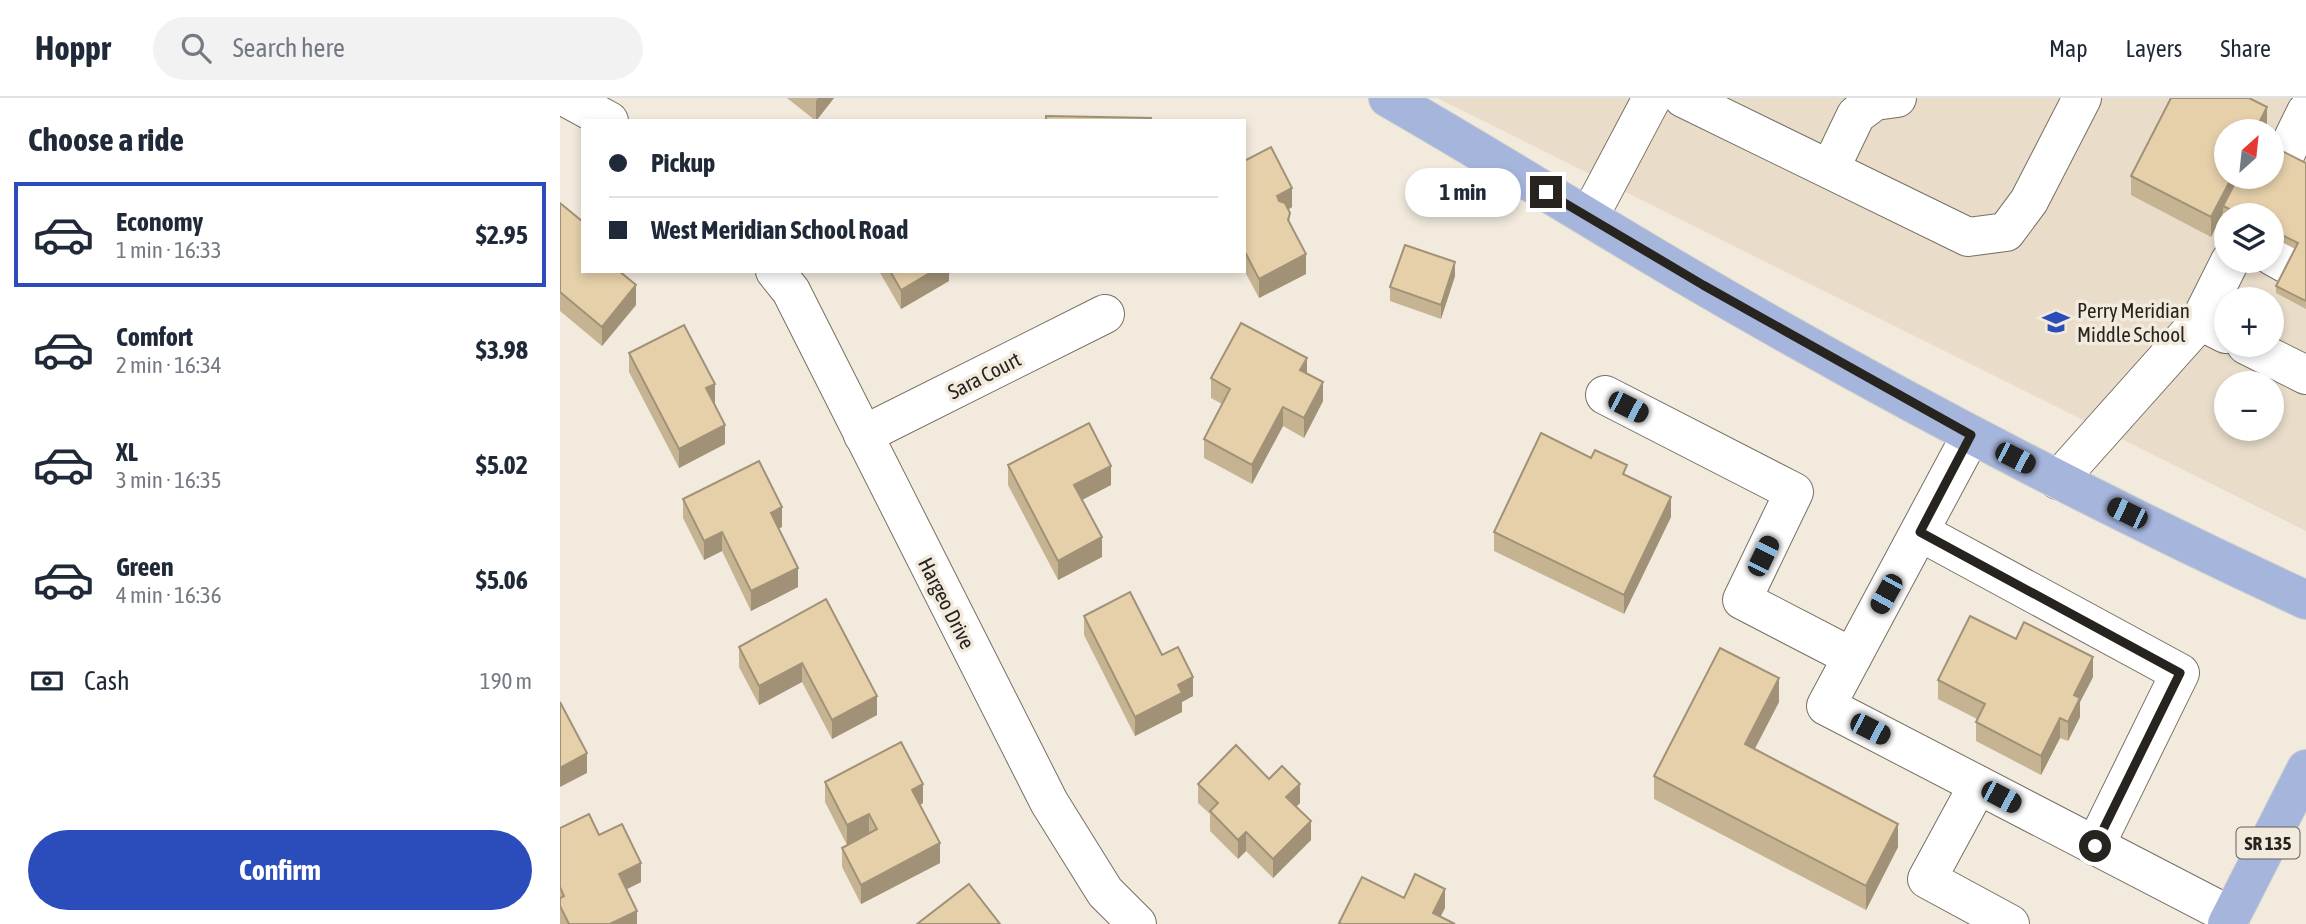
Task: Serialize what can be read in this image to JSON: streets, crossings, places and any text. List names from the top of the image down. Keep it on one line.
{"streets":{"main road":["SR 135"],"street":["Sara Court","Hargeo Drive"]},"crossings":[["Sara Court","Hargeo Drive"]],"places":{"school or university":["Perry Meridian Middle School"]},"north":"top right","page":{"header":"Hoppr","search":"Search here","nav":["Map","Layers","Share"],"heading":"Choose a ride","map_buttons":["+","−"],"banner":["Pickup","West Meridian School Road"],"bubble":"1 min","list":[{"name":"Economy","note":"1 min · 16:33","value":"$2.95"},{"name":"Comfort","note":"2 min · 16:34","value":"$3.98"},{"name":"XL","note":"3 min · 16:35","value":"$5.02"},{"name":"Green","note":"4 min · 16:36","value":"$5.06"}],"pay":["Cash","190 m"],"buttons":"Confirm"}}
